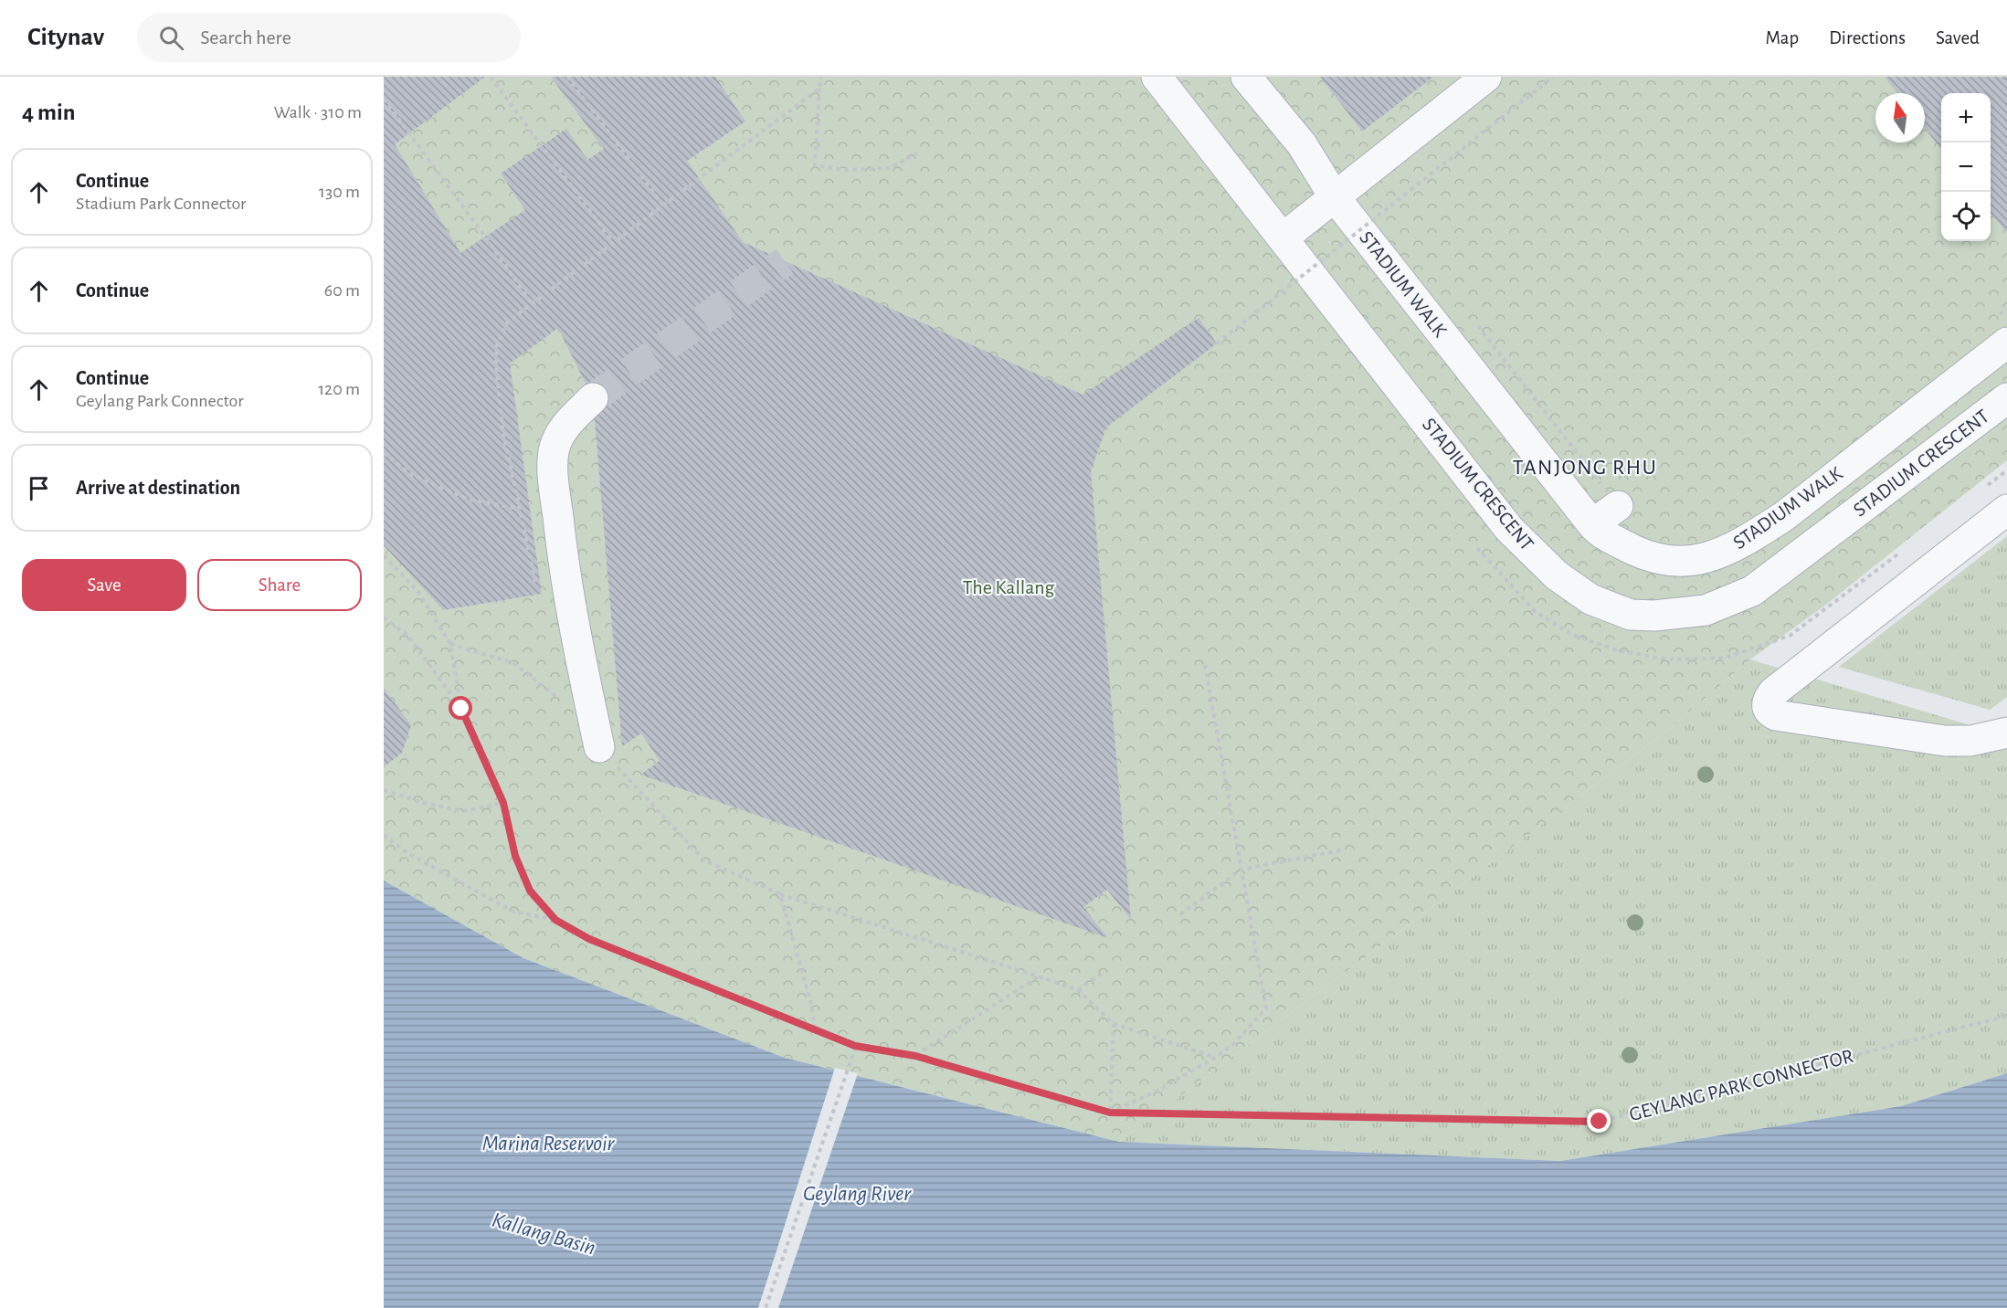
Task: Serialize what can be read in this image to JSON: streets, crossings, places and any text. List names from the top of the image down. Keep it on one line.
{"streets":{"street":["STADIUM WALK","STADIUM CRESCENT"],"path":["GEYLANG PARK CONNECTOR"]},"districts":["TANJONG RHU"],"water":["Marina Reservoir","Geylang River","Kallang Basin"],"parks":["The Kallang"],"north":"top","page":{"header":"Citynav","search":"Search here","nav":["Map","Directions","Saved"],"heading":["4 min","Walk · 310 m"],"map_buttons":["+","−"],"list":[["Continue","Stadium Park Connector","130 m"],["Continue","60 m"],["Continue","Geylang Park Connector","120 m"],"Arrive at destination"],"buttons":["Save","Share"]}}
